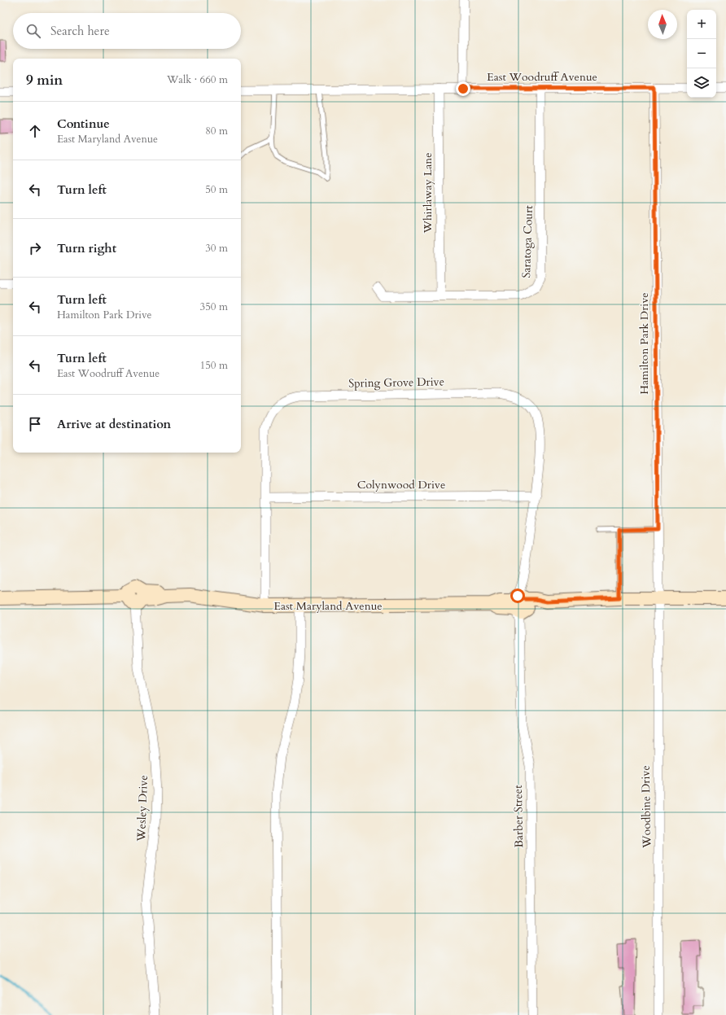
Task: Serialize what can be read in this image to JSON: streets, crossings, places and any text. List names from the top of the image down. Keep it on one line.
{"streets":{"street":["East Woodruff Avenue","Whirlaway Lane","Saratoga Court","Hamilton Park Drive","Spring Grove Drive","Colynwood Drive","East Maryland Avenue","Woodbine Drive","Wesley Drive","Barber Street"]},"crossings":[["East Woodruff Avenue","Whirlaway Lane"],["East Woodruff Avenue","Saratoga Court"],["East Woodruff Avenue","Hamilton Park Drive"],["Whirlaway Lane","Saratoga Court"],["Hamilton Park Drive","East Maryland Avenue"],["Hamilton Park Drive","Woodbine Drive"],["Spring Grove Drive","Colynwood Drive"],["Spring Grove Drive","East Maryland Avenue"],["Spring Grove Drive","Barber Street"],["East Maryland Avenue","Woodbine Drive"],["East Maryland Avenue","Wesley Drive"],["East Maryland Avenue","Barber Street"]],"north":"top","page":{"map_buttons":["+","−"],"search":"Search here","heading":["9 min","Walk · 660 m"],"list":[["Continue","East Maryland Avenue","80 m"],["Turn left","50 m"],["Turn right","30 m"],["Turn left","Hamilton Park Drive","350 m"],["Turn left","East Woodruff Avenue","150 m"],"Arrive at destination"]}}
